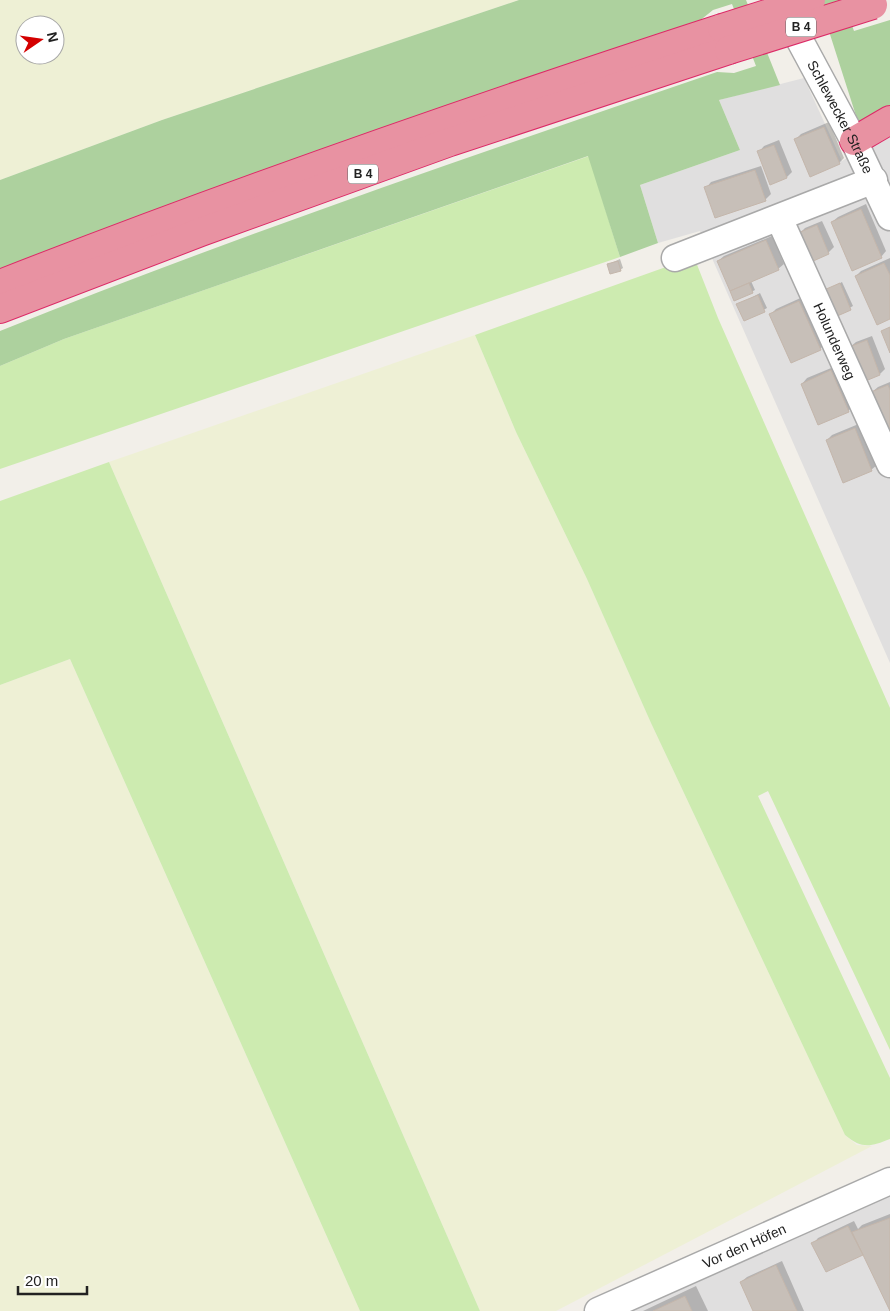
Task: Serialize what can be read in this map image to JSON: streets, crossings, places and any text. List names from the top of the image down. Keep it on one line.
{"streets":{"highway":["B 4"],"street":["Schlewecker Straße","Holunderweg","Vor den Höfen"]},"scale_bar":"20 m","north":"right"}
